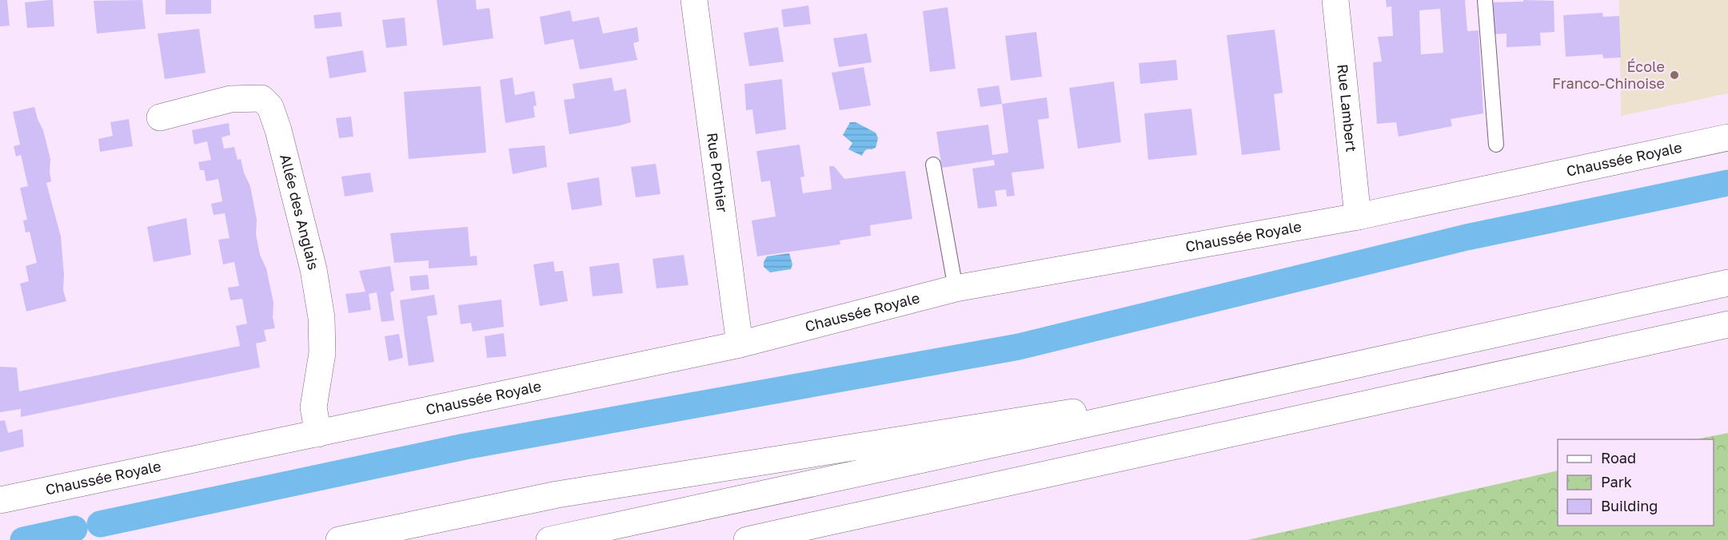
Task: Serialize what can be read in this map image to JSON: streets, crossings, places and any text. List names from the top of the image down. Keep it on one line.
{"streets":{"main road":["Rue Lambert","Chaussée Royale","Rue Pothier","Allée des Anglais"]},"crossings":[["Rue Lambert","Chaussée Royale"],["Chaussée Royale","Rue Pothier"],["Chaussée Royale","Allée des Anglais"]],"places":["École Franco-Chinoise"],"legend":["Road","Park","Building"]}
